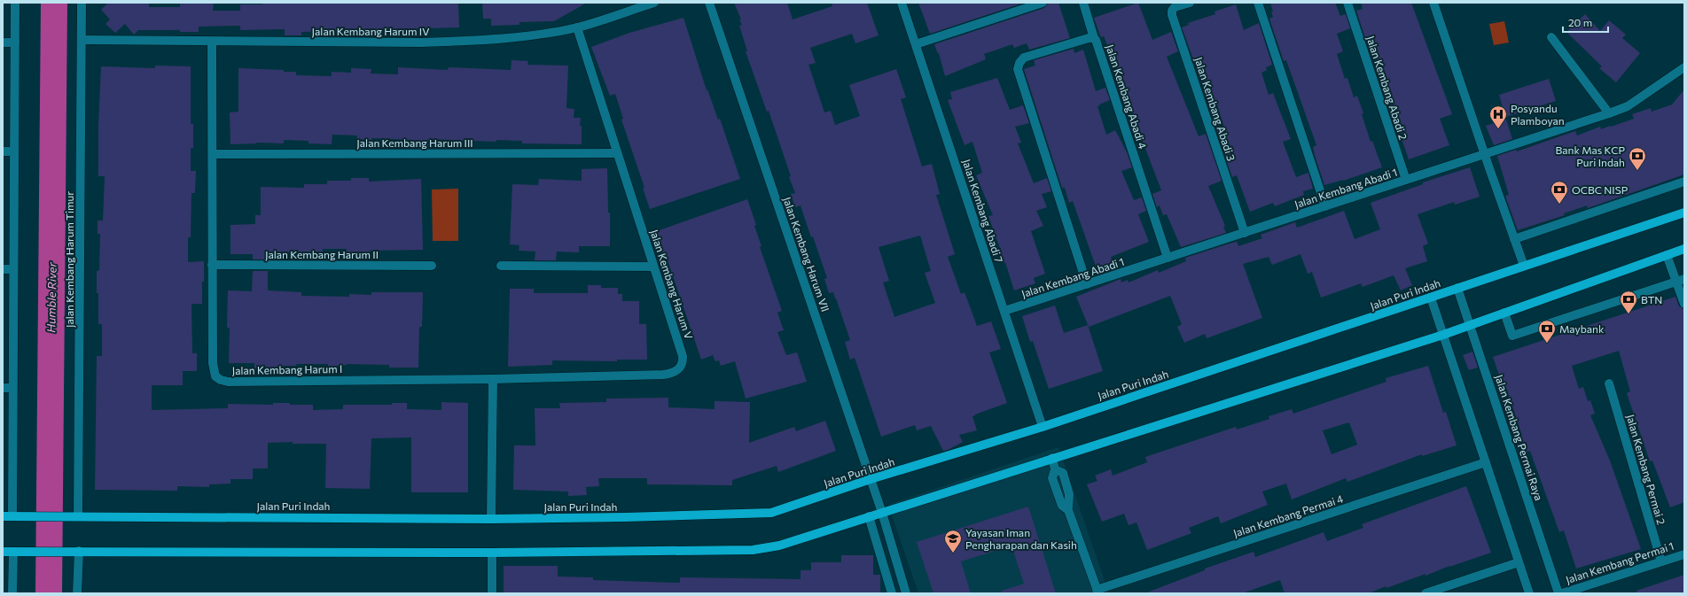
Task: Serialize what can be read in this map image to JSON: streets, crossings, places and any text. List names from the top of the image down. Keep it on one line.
{"streets":{"main road":["Jalan Puri Indah"],"street":["Jalan Kembang Harum IV","Jalan Kembang Abadi 2","Jalan Kembang Abadi 4","Jalan Kembang Abadi 3","Jalan Kembang Harum III","Jalan Kembang Abadi 1","Jalan Kembang Abadi 7","Jalan Kembang Harum II","Jalan Kembang Harum VII","Jalan Kembang Harum Timur","Jalan Kembang Harum V","Jalan Kembang Harum I","Jalan Kembang Permai Raya","Jalan Kembang Permai 2","Jalan Kembang Permai 4","Jalan Kembang Permai 1"]},"crossings":[["Jalan Kembang Harum IV","Jalan Kembang Harum Timur"],["Jalan Kembang Harum IV","Jalan Kembang Harum V"],["Jalan Kembang Harum IV","Jalan Kembang Harum I"],["Jalan Kembang Abadi 2","Jalan Kembang Abadi 1"],["Jalan Kembang Abadi 4","Jalan Kembang Abadi 1"],["Jalan Kembang Abadi 3","Jalan Kembang Abadi 1"],["Jalan Kembang Harum III","Jalan Kembang Harum V"],["Jalan Kembang Harum III","Jalan Kembang Harum I"],["Jalan Kembang Abadi 1","Jalan Kembang Abadi 7"],["Jalan Kembang Abadi 7","Jalan Puri Indah"],["Jalan Kembang Harum II","Jalan Kembang Harum I"],["Jalan Kembang Harum VII","Jalan Puri Indah"],["Jalan Kembang Harum Timur","Jalan Puri Indah"],["Jalan Kembang Harum V","Jalan Kembang Harum I"],["Jalan Puri Indah","Jalan Kembang Permai Raya"],["Jalan Kembang Permai 2","Jalan Kembang Permai 1"]],"water":["Humble River"],"places":{"hospital":["Posyandu Plamboyan"],"bank":["Bank Mas KCP Puri Indah","OCBC NISP","BTN","Maybank"],"school or university":["Yayasan Iman Pengharapan dan Kasih"]},"scale_bar":"20 m"}
